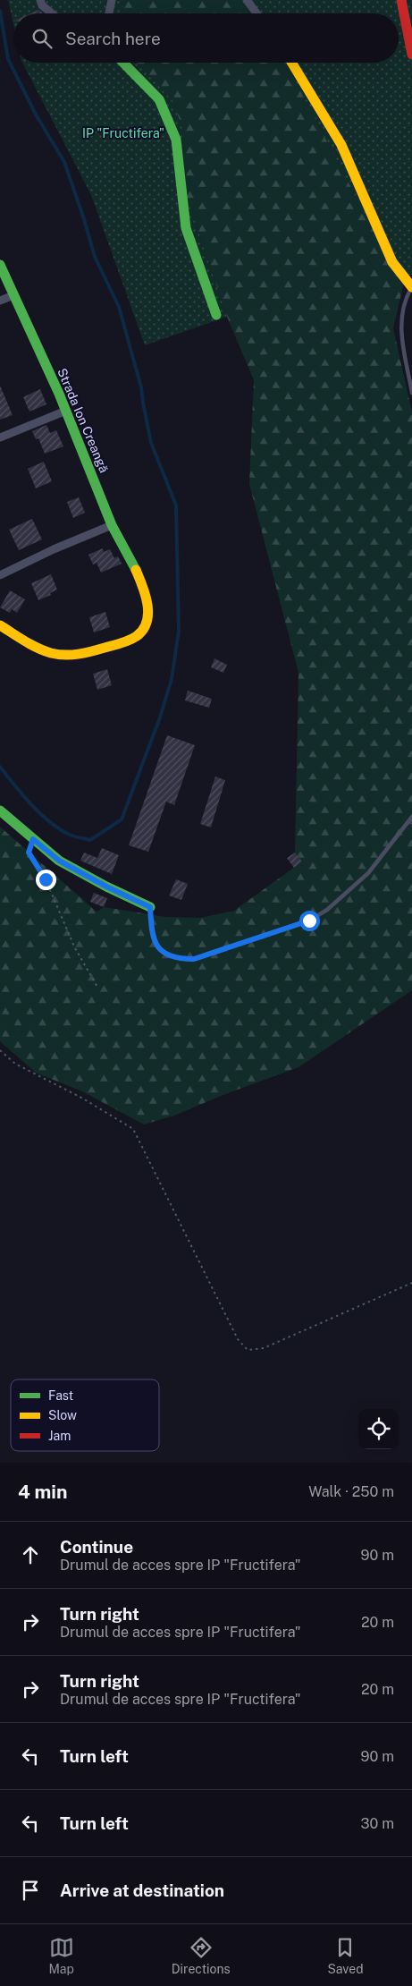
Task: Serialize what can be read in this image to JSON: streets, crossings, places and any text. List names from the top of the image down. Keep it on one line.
{"streets":{"street":["Strada Ion Creangă"]},"parks":["IP \"Fructifera\""],"legend":["Fast","Slow","Jam"],"page":{"search":"Search here","heading":["4 min","Walk · 250 m"],"list":[["Continue","Drumul de acces spre IP \"Fructifera\"","90 m"],["Turn right","Drumul de acces spre IP \"Fructifera\"","20 m"],["Turn right","Drumul de acces spre IP \"Fructifera\"","20 m"],["Turn left","90 m"],["Turn left","30 m"],"Arrive at destination"],"nav":["Map","Directions","Saved"]}}
